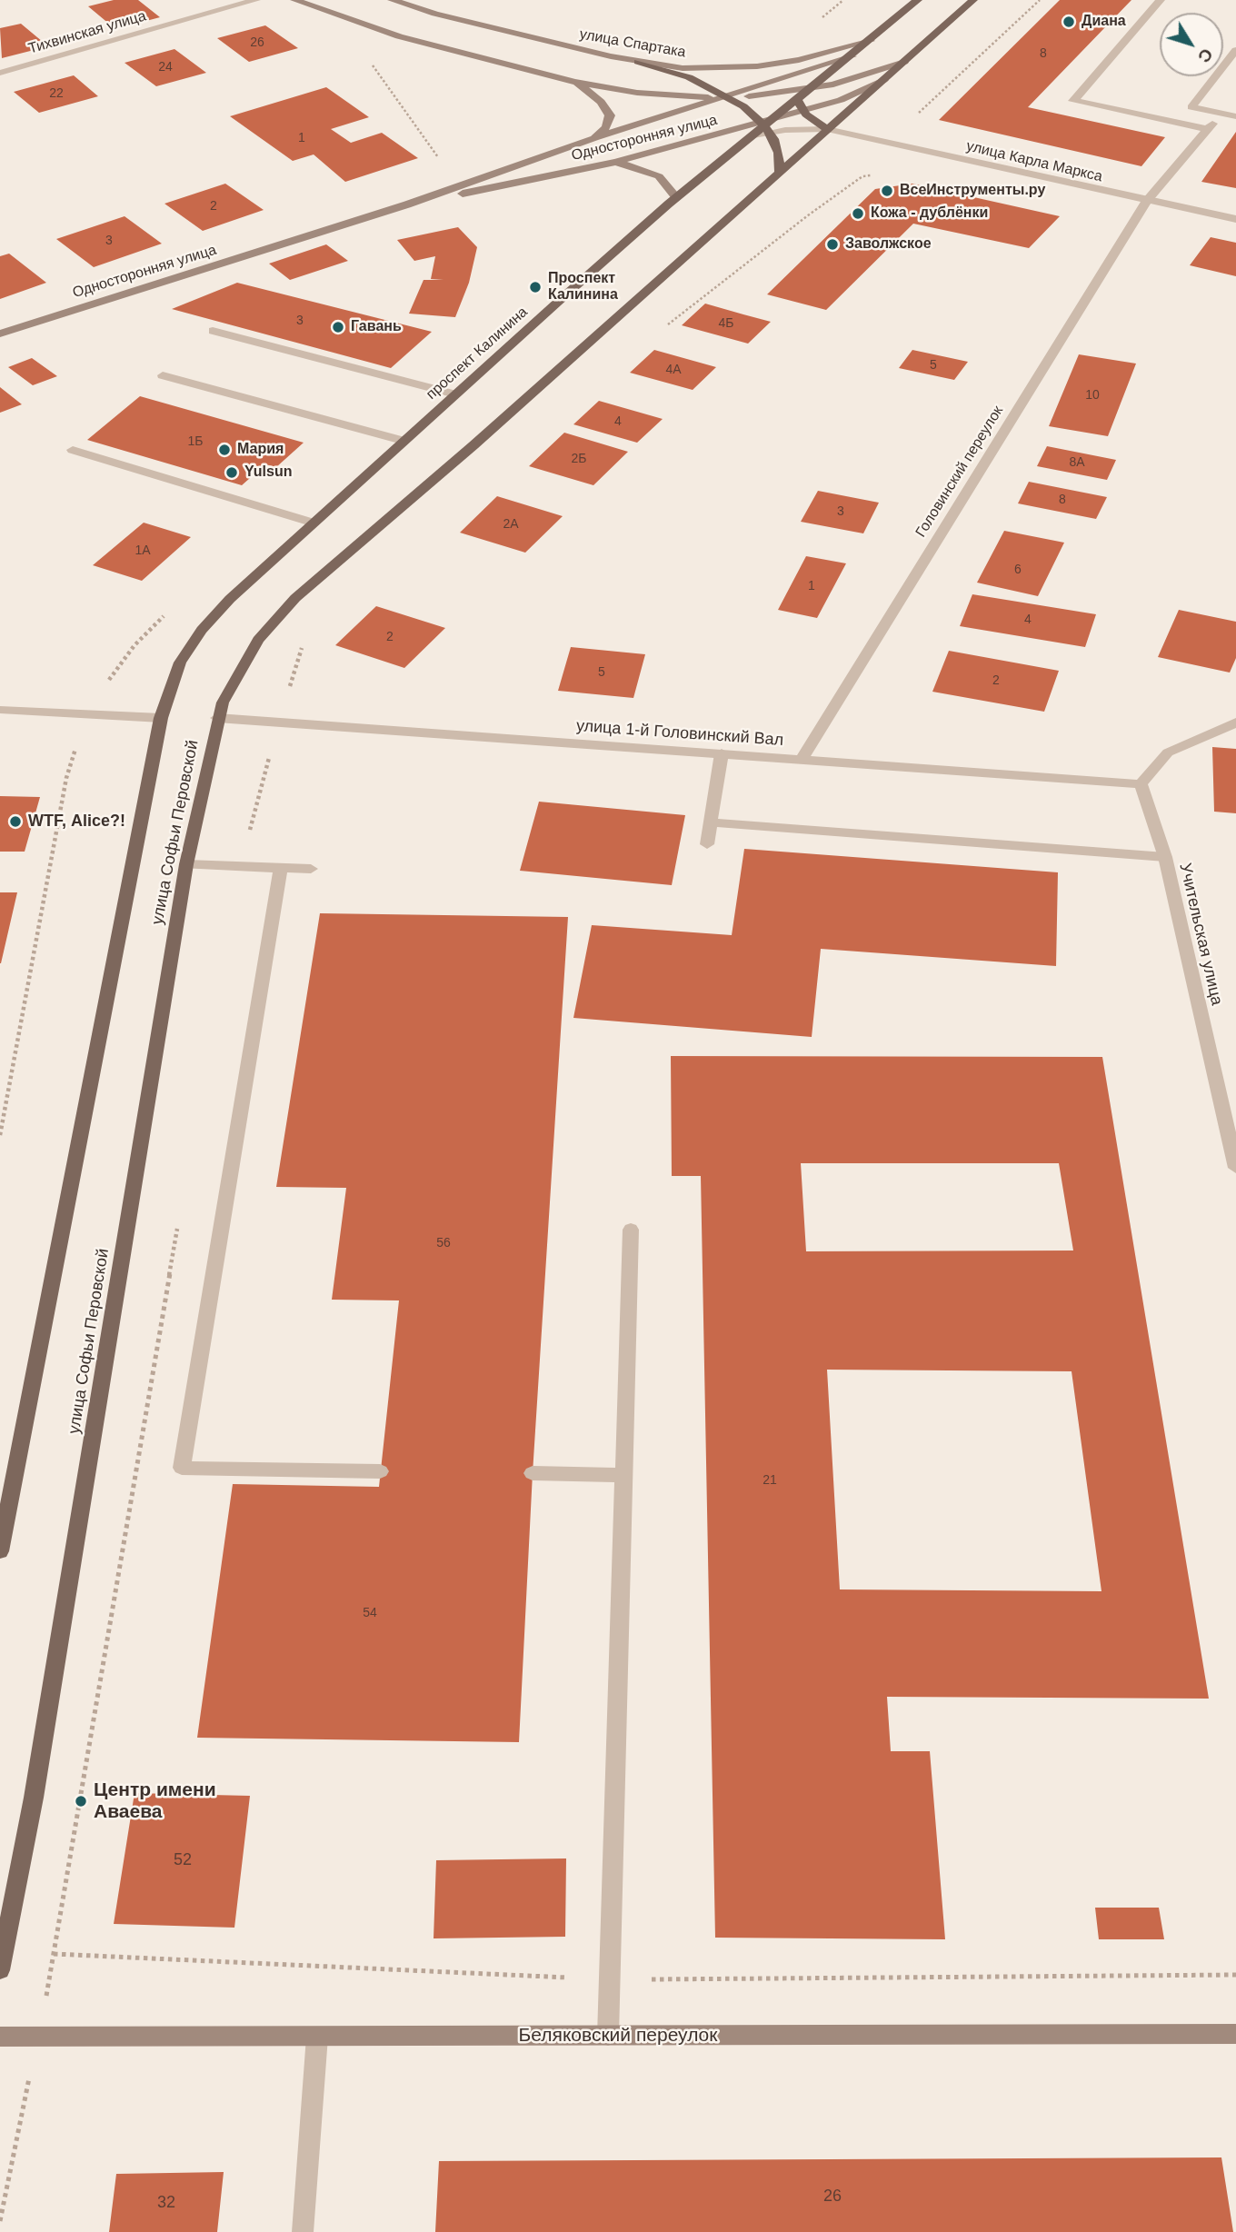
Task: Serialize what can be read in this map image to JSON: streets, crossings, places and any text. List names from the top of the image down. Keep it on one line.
{"streets":{"main road":["проспект Калинина","улица Софьи Перовской"],"street":["Тихвинская улица","улица Спартака","Односторонняя улица","улица Карла Маркса","Головинский переулок","улица 1-й Головинский Вал","Учительская улица","Беляковский переулок"]},"crossings":[["улица Спартака","проспект Калинина"],["Односторонняя улица","улица Карла Маркса"],["Односторонняя улица","проспект Калинина"],["улица Карла Маркса","проспект Калинина"],["улица Карла Маркса","Головинский переулок"],["Головинский переулок","улица 1-й Головинский Вал"],["улица 1-й Головинский Вал","улица Софьи Перовской"],["улица 1-й Головинский Вал","Учительская улица"]],"places":["Диана","ВсеИнструменты.ру","Кожа - дублёнки","Заволжское","Проспект Калинина","Гавань","Мария","Yulsun","WTF, Alice?!","Центр имени Аваева"],"house_numbers":["26","8","24","22","1","2","3","3","4Б","5","4А","10","4","1Б","2Б","8А","8","3","2А","1А","6","1","4","2","5","2","56","21","54","52","26","32"],"north":"bottom right"}
